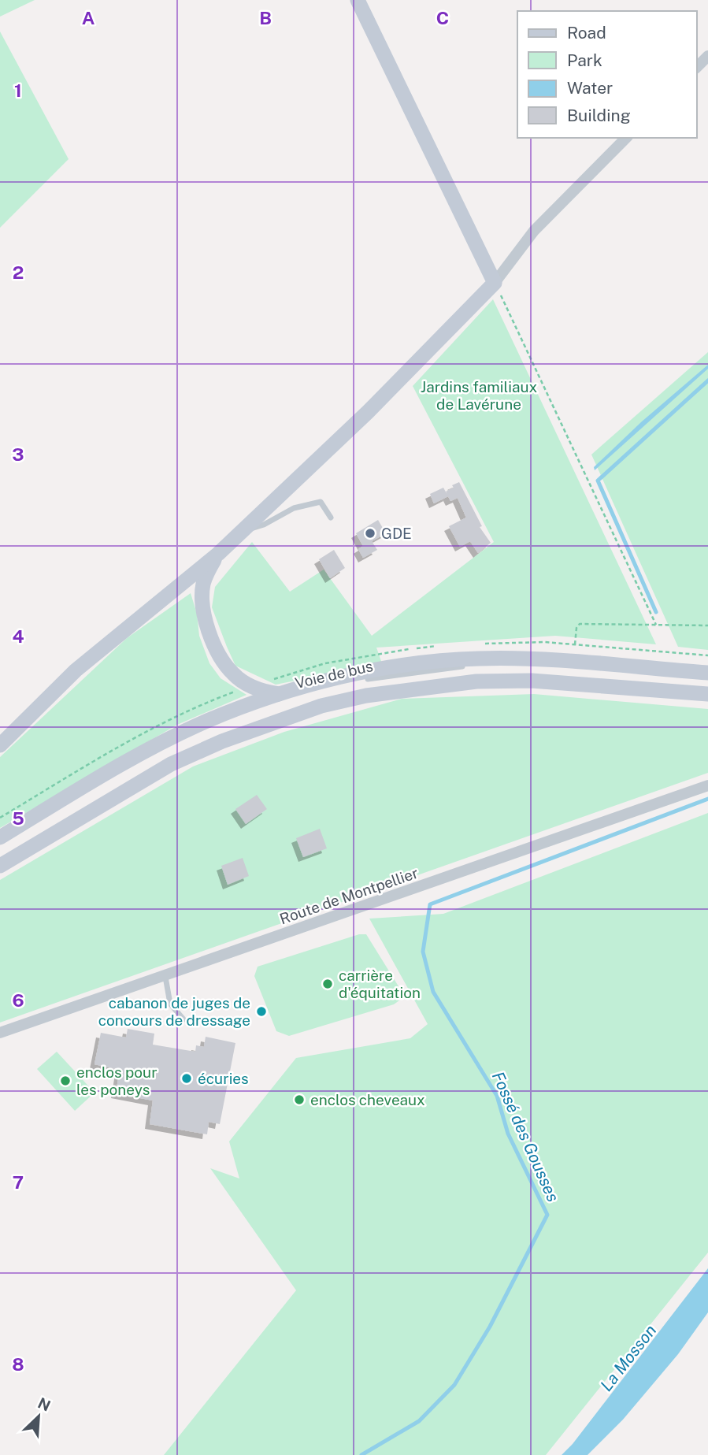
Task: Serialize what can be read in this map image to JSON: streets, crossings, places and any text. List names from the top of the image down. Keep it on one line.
{"streets":{"street":["Route de Montpellier"],"lane":["Voie de bus"]},"water":["Fossé des Gousses","La Mosson"],"parks":["Jardins familiaux de Lavérune"],"places":["GDE","carrière d'équitation","cabanon de juges de concours de dressage","écuries","enclos pour les poneys","enclos cheveaux"],"legend":["Road","Park","Water","Building"],"north":"top right","grid":{"columns":["A","B","C"],"rows":["1","2","3","4","5","6","7","8"]}}
